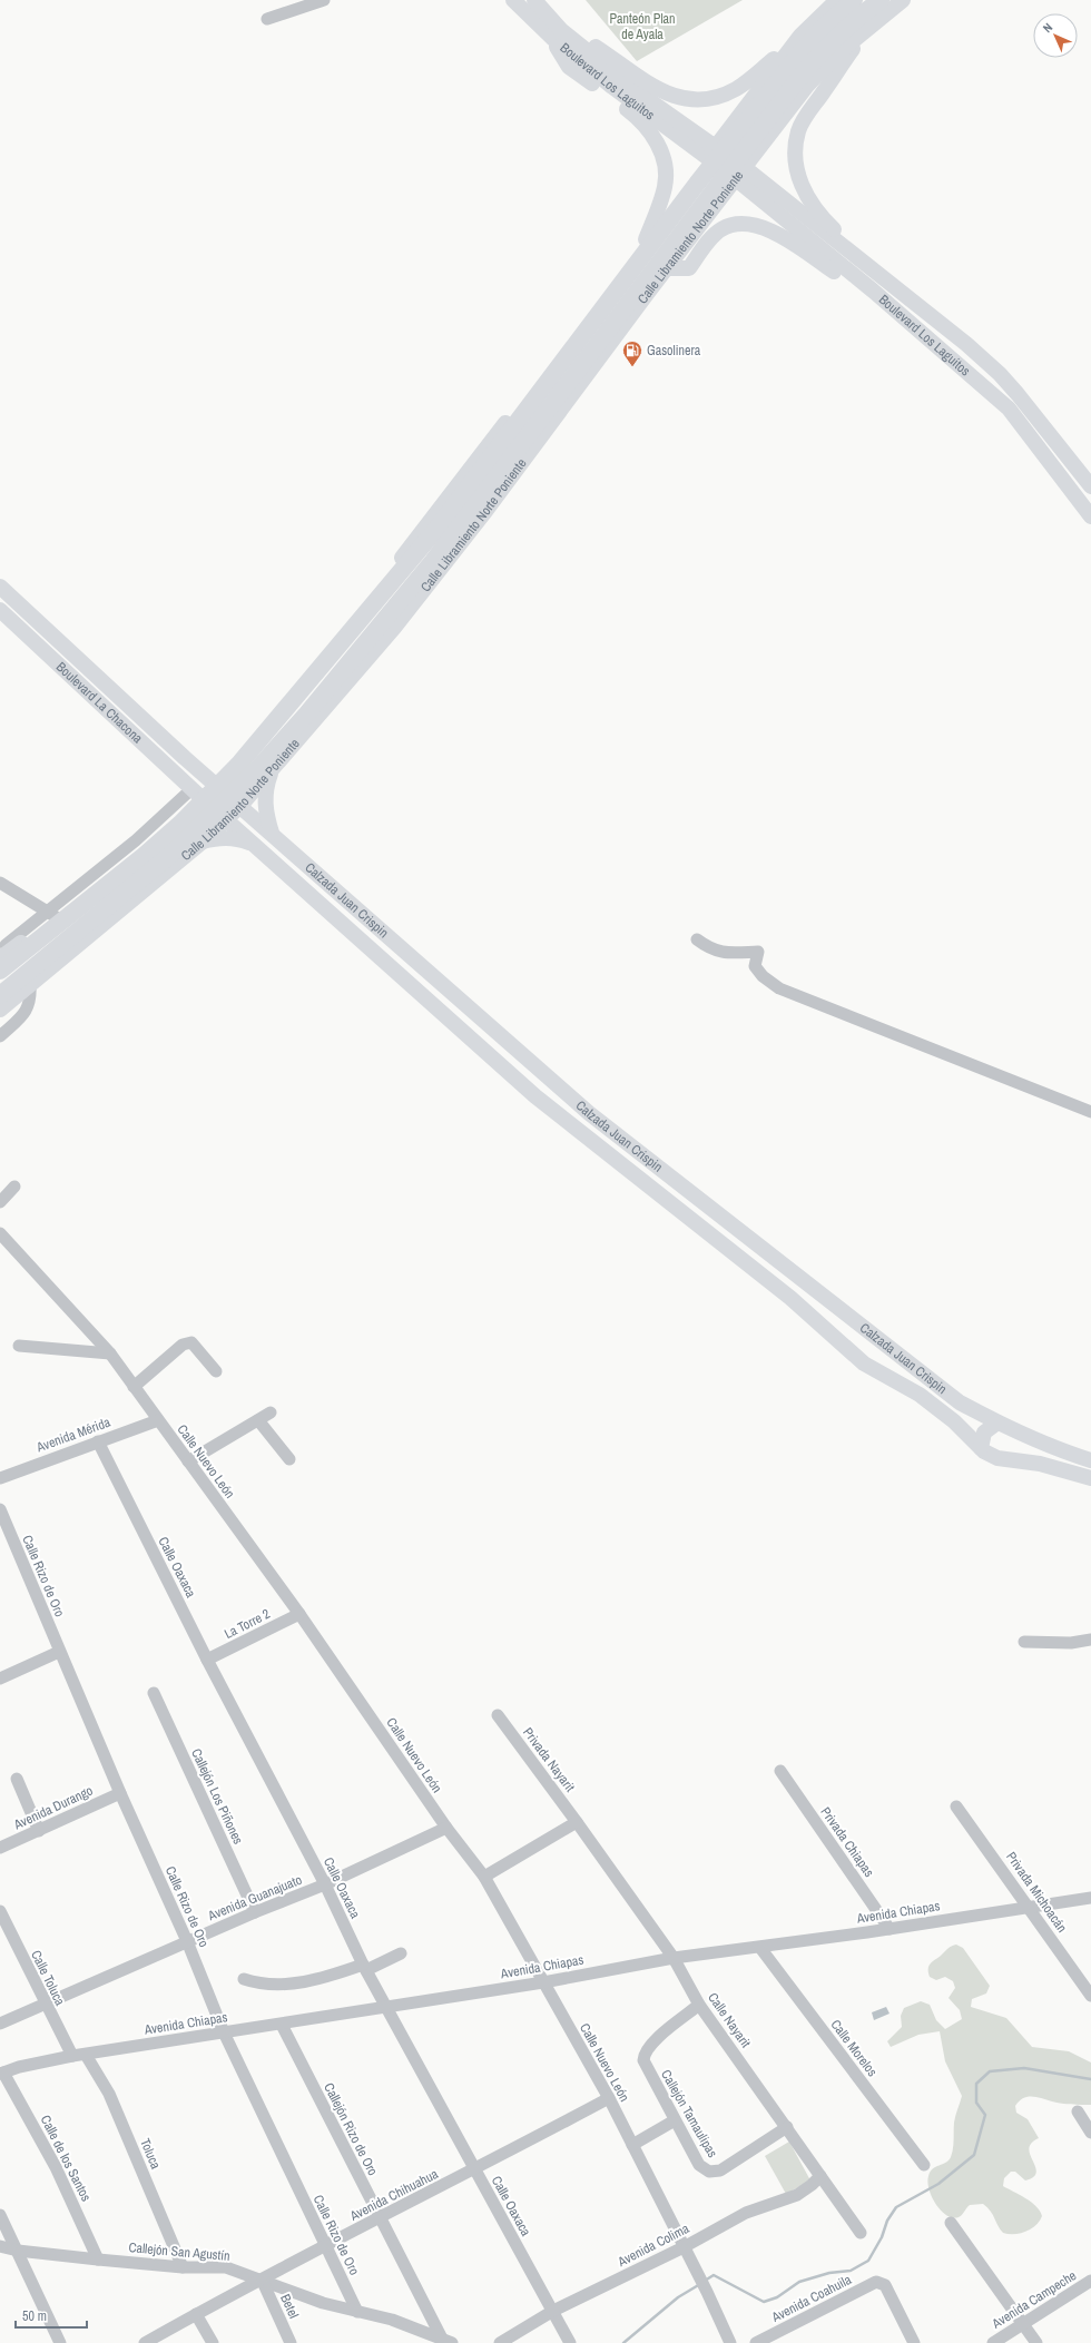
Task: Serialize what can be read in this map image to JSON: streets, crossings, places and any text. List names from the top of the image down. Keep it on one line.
{"streets":{"highway":["Calle Libramiento Norte Poniente"],"main road":["Boulevard Los Laguitos","Boulevard La Chacona","Calzada Juan Crispin"],"street":["Avenida Mérida","Calle Nuevo León","Calle Oaxaca","Calle Rizo de Oro","La Torre 2","Privada Nayarit","Callejón Los Piñones","Avenida Durango","Privada Chiapas","Privada Michoacán","Avenida Guanajuato","Avenida Chiapas","Calle Toluca","Calle Nayarit","Calle Morelos","Callejón Tamaulipas","Callejón Rizo de Oro","Toluca","Calle de los Santos","Avenida Chihuahua","Avenida Colima","Callejón San Agustín","Avenida Coahuila","Avenida Campeche","Betel"]},"crossings":[["Boulevard Los Laguitos","Calle Libramiento Norte Poniente"],["Calle Libramiento Norte Poniente","Calzada Juan Crispin"],["Boulevard La Chacona","Calzada Juan Crispin"],["Avenida Mérida","Calle Nuevo León"],["Avenida Mérida","Calle Oaxaca"],["Calle Nuevo León","La Torre 2"],["Calle Nuevo León","Avenida Guanajuato"],["Calle Nuevo León","Avenida Chiapas"],["Calle Nuevo León","Avenida Chihuahua"],["Calle Nuevo León","Avenida Colima"],["Calle Oaxaca","La Torre 2"],["Calle Oaxaca","Avenida Guanajuato"],["Calle Oaxaca","Avenida Chiapas"],["Calle Oaxaca","Avenida Chihuahua"],["Calle Oaxaca","Avenida Colima"],["Calle Rizo de Oro","Avenida Durango"],["Calle Rizo de Oro","Avenida Guanajuato"],["Calle Rizo de Oro","Avenida Chiapas"],["Calle Rizo de Oro","Avenida Chihuahua"],["Calle Rizo de Oro","Callejón San Agustín"],["Privada Nayarit","Calle Nayarit"],["Callejón Los Piñones","Avenida Guanajuato"],["Privada Chiapas","Avenida Chiapas"],["Privada Michoacán","Avenida Chiapas"],["Avenida Guanajuato","Calle Toluca"],["Avenida Chiapas","Calle Toluca"],["Avenida Chiapas","Calle Nayarit"],["Avenida Chiapas","Calle Morelos"],["Avenida Chiapas","Callejón Rizo de Oro"],["Avenida Chiapas","Toluca"],["Avenida Chiapas","Calle de los Santos"],["Calle Nayarit","Callejón Tamaulipas"],["Calle Nayarit","Avenida Colima"],["Callejón Rizo de Oro","Avenida Chihuahua"],["Callejón Rizo de Oro","Callejón San Agustín"],["Toluca","Callejón San Agustín"],["Calle de los Santos","Callejón San Agustín"],["Avenida Chihuahua","Callejón San Agustín"],["Avenida Chihuahua","Betel"],["Callejón San Agustín","Betel"]],"parks":["Panteón Plan de Ayala"],"places":{"fuel station":["Gasolinera"]},"scale_bar":"50 m","north":"top left"}
